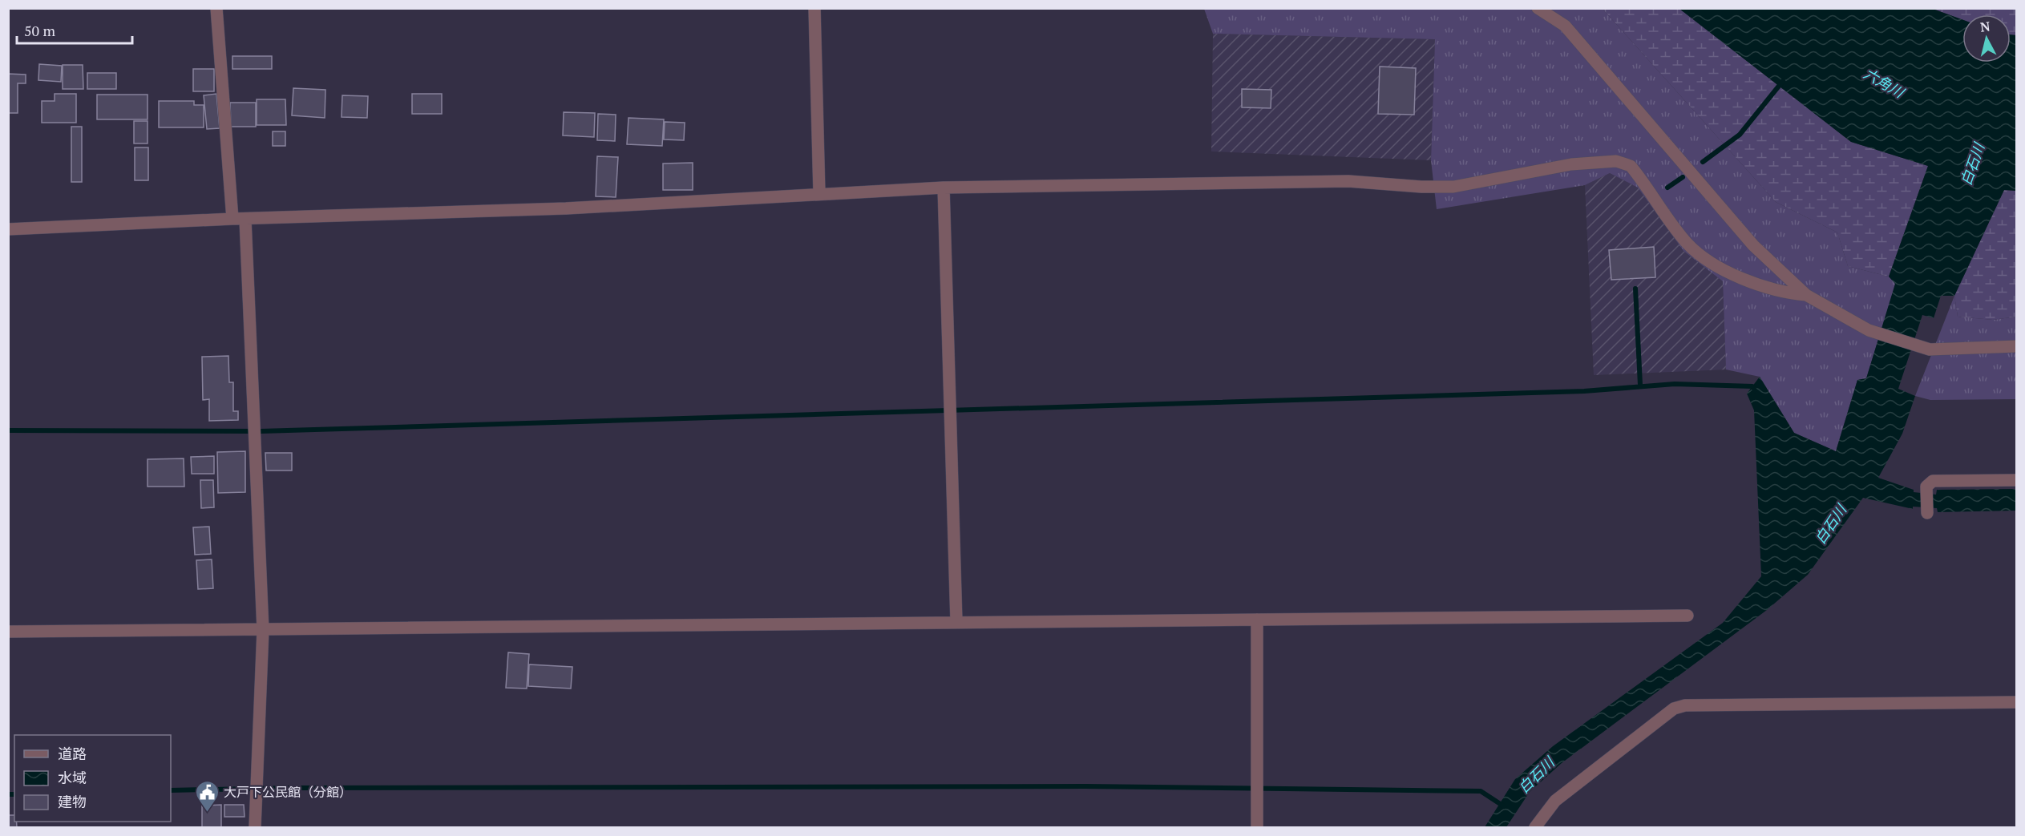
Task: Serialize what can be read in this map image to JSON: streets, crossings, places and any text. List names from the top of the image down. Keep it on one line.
{"water":["六角川","白石川"],"places":{"public building":["大戸下公民館（分館）"]},"legend":["道路","水域","建物"],"scale_bar":"50 m","north":"top"}
